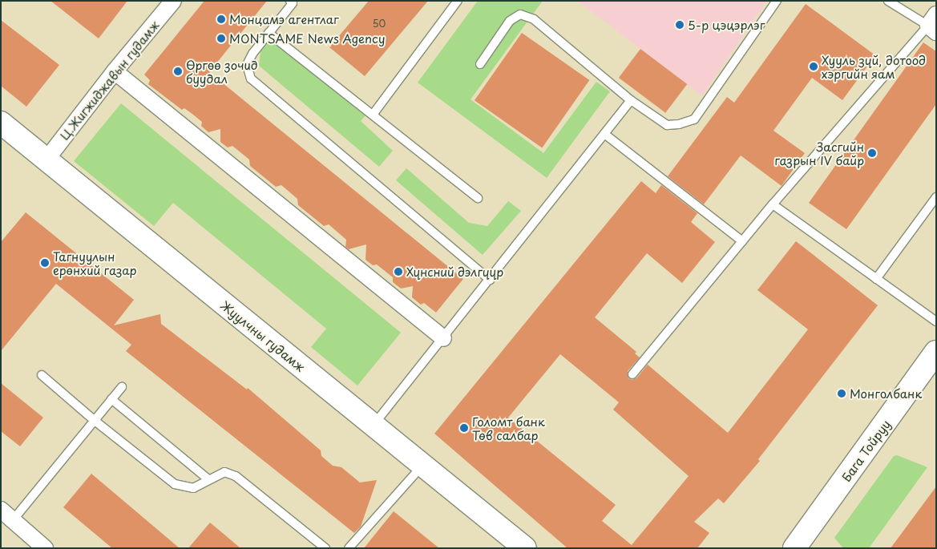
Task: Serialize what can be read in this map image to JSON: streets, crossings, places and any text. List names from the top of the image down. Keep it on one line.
{"streets":{"main road":["Жуулчны гудамж","Бага Тойруу"],"street":["Ц.Жигжиджавын гудамж"]},"crossings":[["Ц.Жигжиджавын гудамж","Жуулчны гудамж"]],"places":["Монцамэ агентлаг","5-р цэцэрлэг","MONTSAME News Agency","Хууль зүй, дотоод хэргийн яам","Өргөө зочид буудал","Засгийн газрын IV байр","Тагнуулын ерөнхий газар","Хүнсний дэлгүүр","Монголбанк","Голомт банк Төв салбар"],"house_numbers":["50"]}
